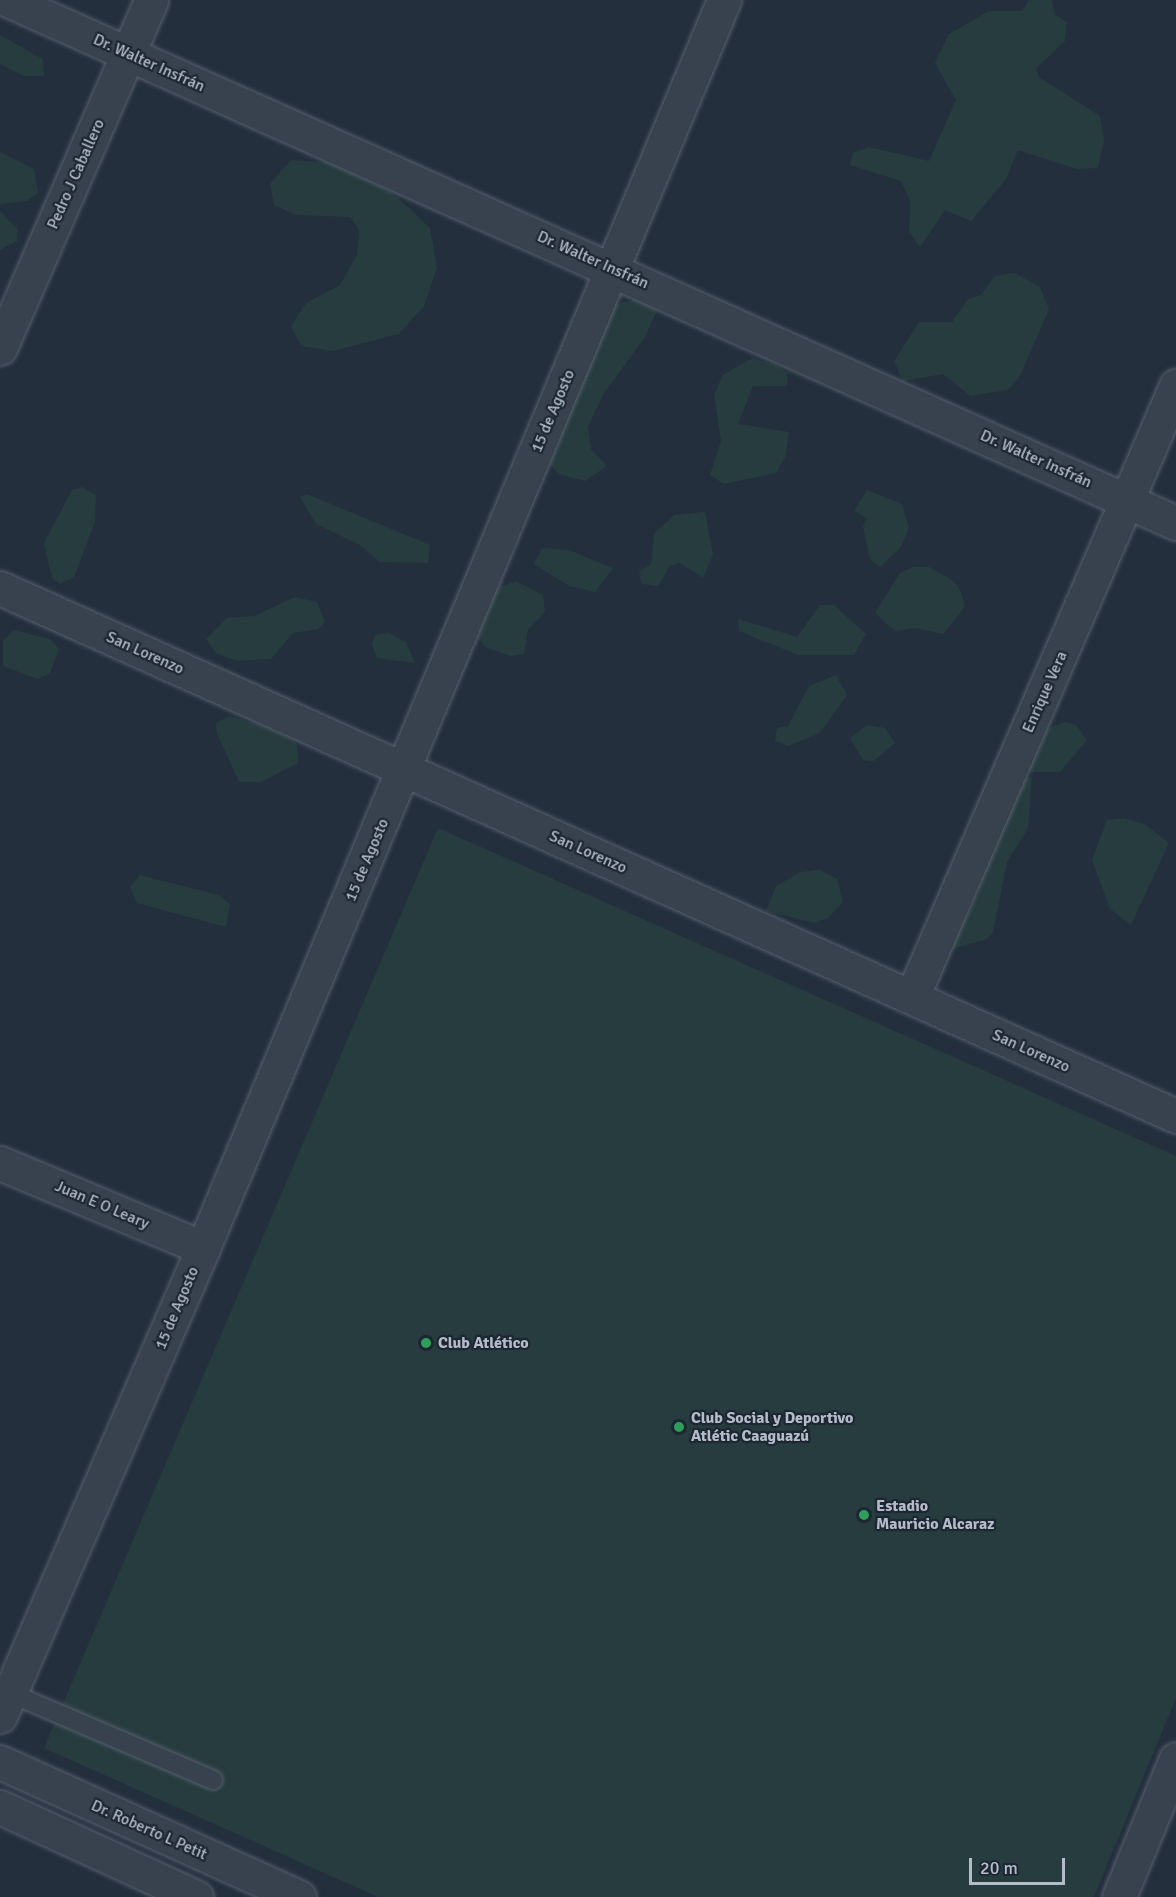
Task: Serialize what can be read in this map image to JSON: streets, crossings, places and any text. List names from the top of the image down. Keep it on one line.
{"streets":{"street":["Dr. Walter Insfrán","Pedro J Caballero","15 de Agosto","San Lorenzo","Enrique Vera","Juan E O Leary","Dr. Roberto L Petit"]},"crossings":[["Dr. Walter Insfrán","Pedro J Caballero"],["Dr. Walter Insfrán","15 de Agosto"],["Dr. Walter Insfrán","Enrique Vera"],["15 de Agosto","San Lorenzo"],["15 de Agosto","Juan E O Leary"],["San Lorenzo","Enrique Vera"]],"places":["Club Atlético","Club Social y Deportivo Atlétic Caaguazú","Estadio Mauricio Alcaraz"],"scale_bar":"20 m"}
